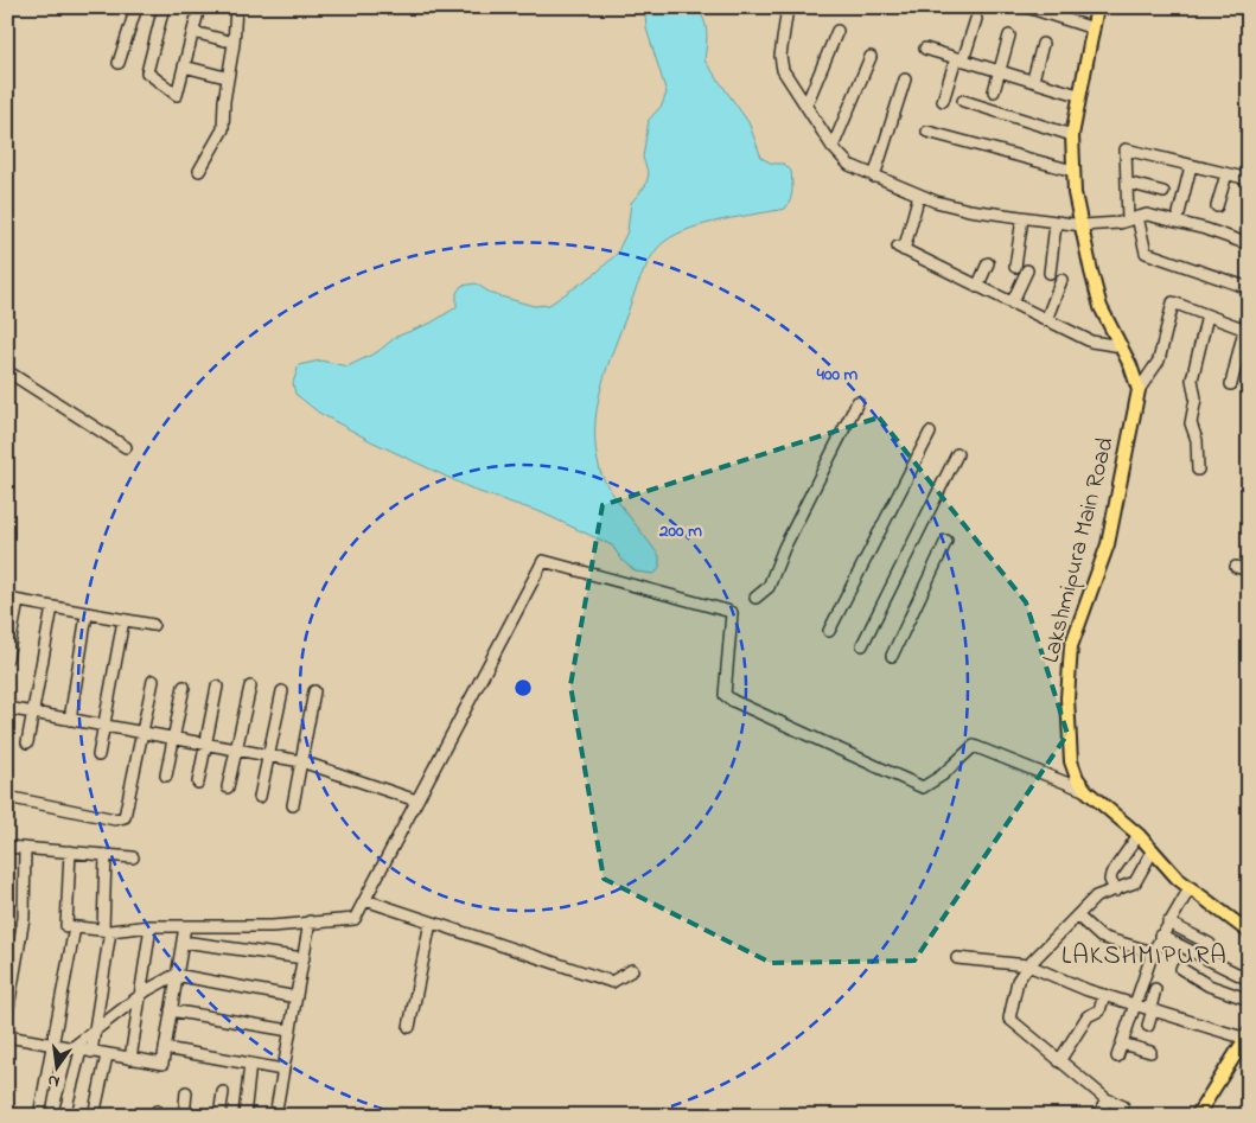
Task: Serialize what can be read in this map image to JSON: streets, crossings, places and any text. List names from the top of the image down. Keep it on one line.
{"streets":{"main road":["Lakshmipura Main Road"]},"districts":["LAKSHMIPURA"],"north":"bottom","rings":["400 m","200 m"]}
